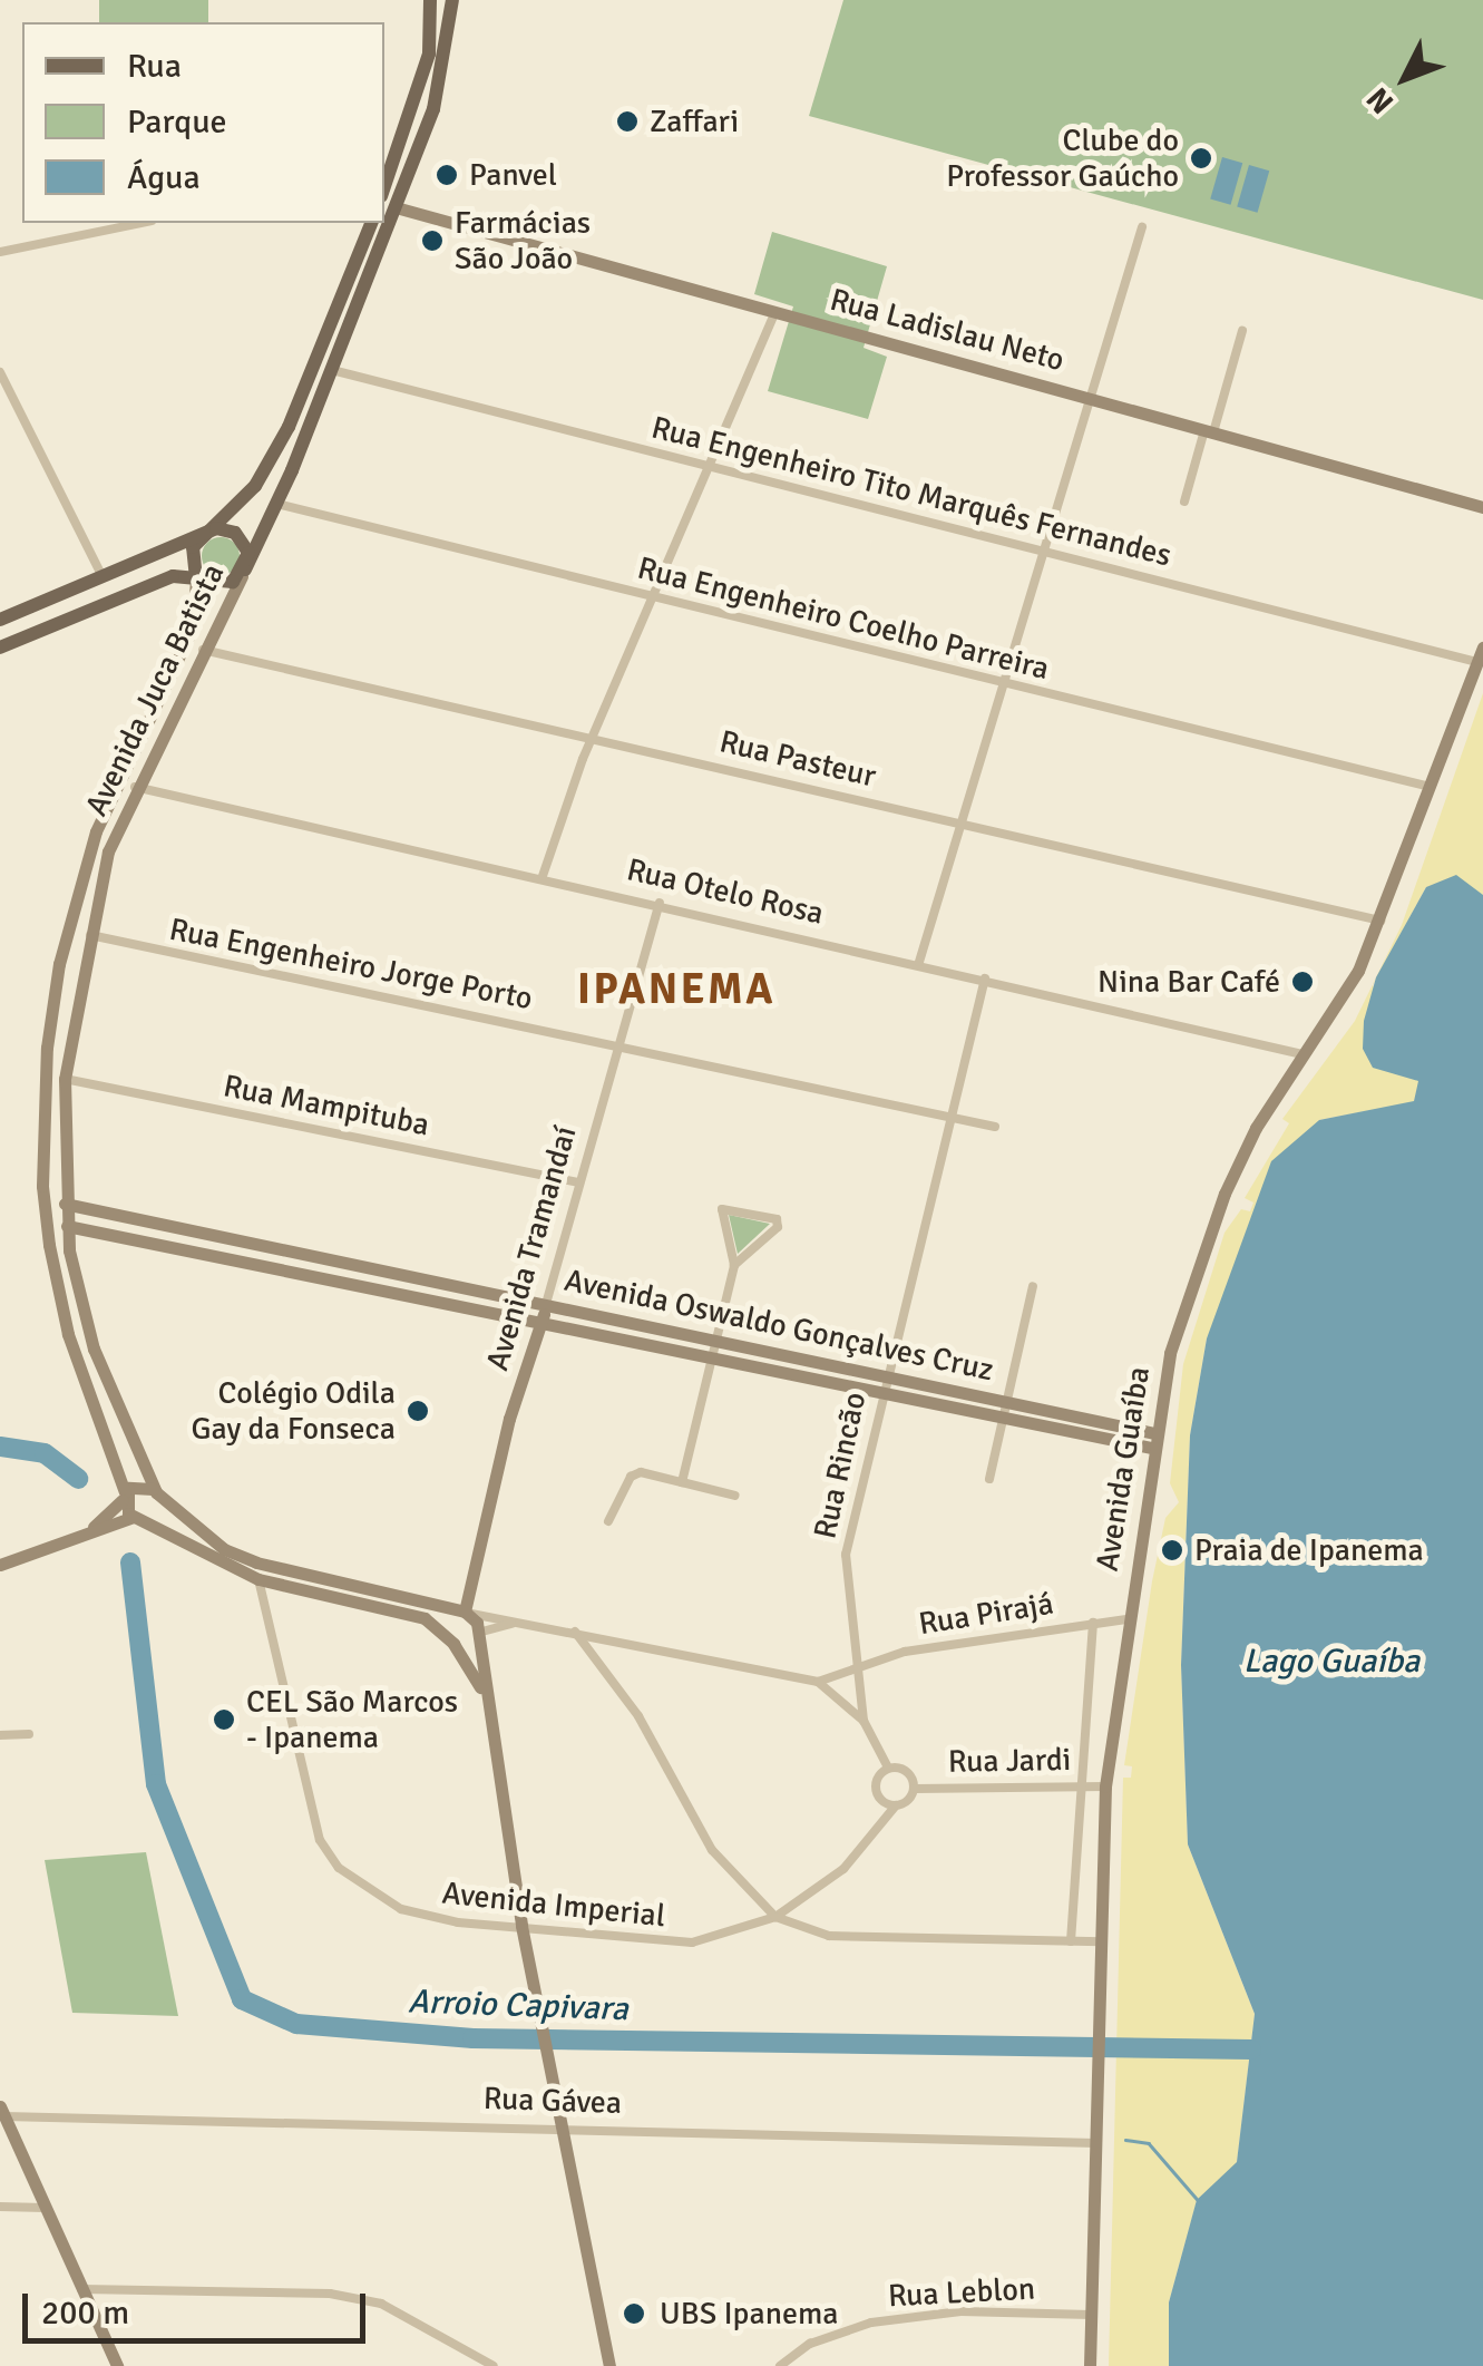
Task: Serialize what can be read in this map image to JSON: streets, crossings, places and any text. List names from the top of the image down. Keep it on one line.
{"streets":{"main road":["Avenida Juca Batista"],"street":["Rua Ladislau Neto","Rua Engenheiro Tito Marquês Fernandes","Rua Engenheiro Coelho Parreira","Rua Pasteur","Rua Otelo Rosa","Rua Engenheiro Jorge Porto","Rua Mampituba","Avenida Tramandaí","Avenida Oswaldo Gonçalves Cruz","Rua Rincão","Avenida Guaíba","Rua Pirajá","Rua Jardi","Avenida Imperial","Rua Gávea","Rua Leblon"]},"crossings":[["Rua Ladislau Neto","Avenida Juca Batista"],["Rua Engenheiro Tito Marquês Fernandes","Avenida Juca Batista"],["Rua Engenheiro Tito Marquês Fernandes","Avenida Guaíba"],["Rua Engenheiro Coelho Parreira","Avenida Juca Batista"],["Rua Engenheiro Coelho Parreira","Avenida Guaíba"],["Avenida Juca Batista","Rua Pasteur"],["Avenida Juca Batista","Rua Otelo Rosa"],["Avenida Juca Batista","Rua Engenheiro Jorge Porto"],["Avenida Juca Batista","Rua Mampituba"],["Avenida Juca Batista","Avenida Oswaldo Gonçalves Cruz"],["Rua Pasteur","Avenida Guaíba"],["Rua Otelo Rosa","Avenida Tramandaí"],["Rua Otelo Rosa","Rua Rincão"],["Rua Otelo Rosa","Avenida Guaíba"],["Rua Engenheiro Jorge Porto","Avenida Tramandaí"],["Rua Engenheiro Jorge Porto","Rua Rincão"],["Rua Mampituba","Avenida Tramandaí"],["Avenida Tramandaí","Avenida Oswaldo Gonçalves Cruz"],["Avenida Oswaldo Gonçalves Cruz","Rua Rincão"],["Avenida Oswaldo Gonçalves Cruz","Avenida Guaíba"],["Rua Rincão","Rua Pirajá"],["Avenida Guaíba","Rua Pirajá"],["Avenida Guaíba","Rua Jardi"],["Avenida Guaíba","Rua Gávea"],["Avenida Guaíba","Rua Leblon"],["Rua Jardi","Avenida Imperial"]],"districts":["IPANEMA"],"water":["Lago Guaíba","Arroio Capivara"],"places":["Zaffari","Clube do Professor Gaúcho","Panvel","Farmácias São João","Nina Bar Café","Colégio Odila Gay da Fonseca","Praia de Ipanema","CEL São Marcos - Ipanema","UBS Ipanema"],"legend":["Rua","Parque","Água"],"scale_bar":"200 m","north":"bottom left"}
